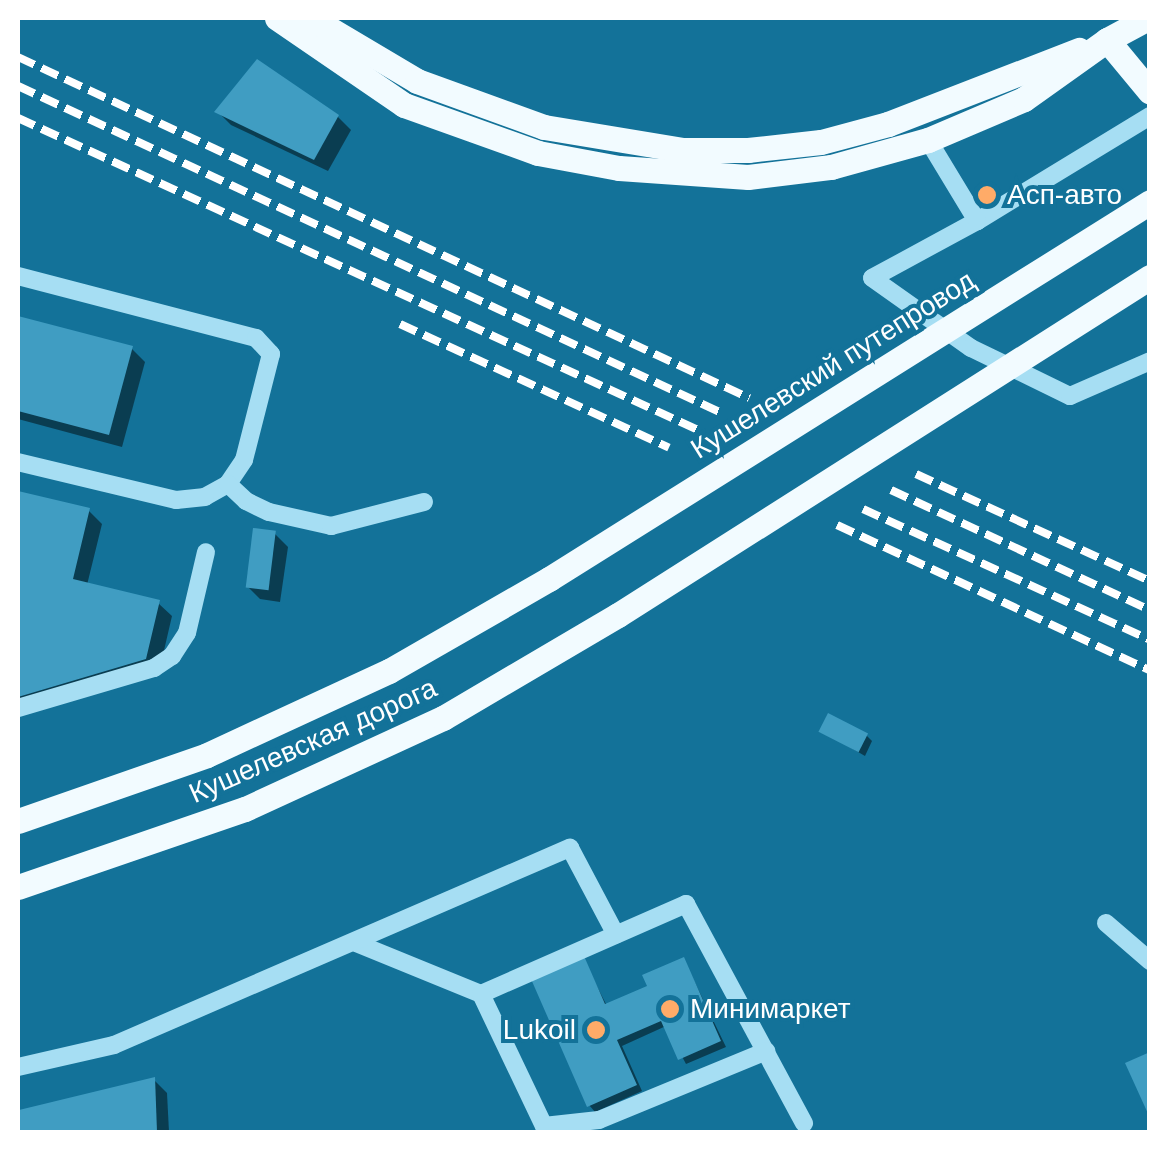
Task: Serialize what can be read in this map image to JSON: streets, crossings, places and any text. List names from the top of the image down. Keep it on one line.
{"streets":{"main road":["Кушелевский путепровод","Кушелевская дорога"]},"crossings":[["Кушелевский путепровод","Кушелевская дорога"]],"places":["Асп-авто","Минимаркет","Lukoil"]}
